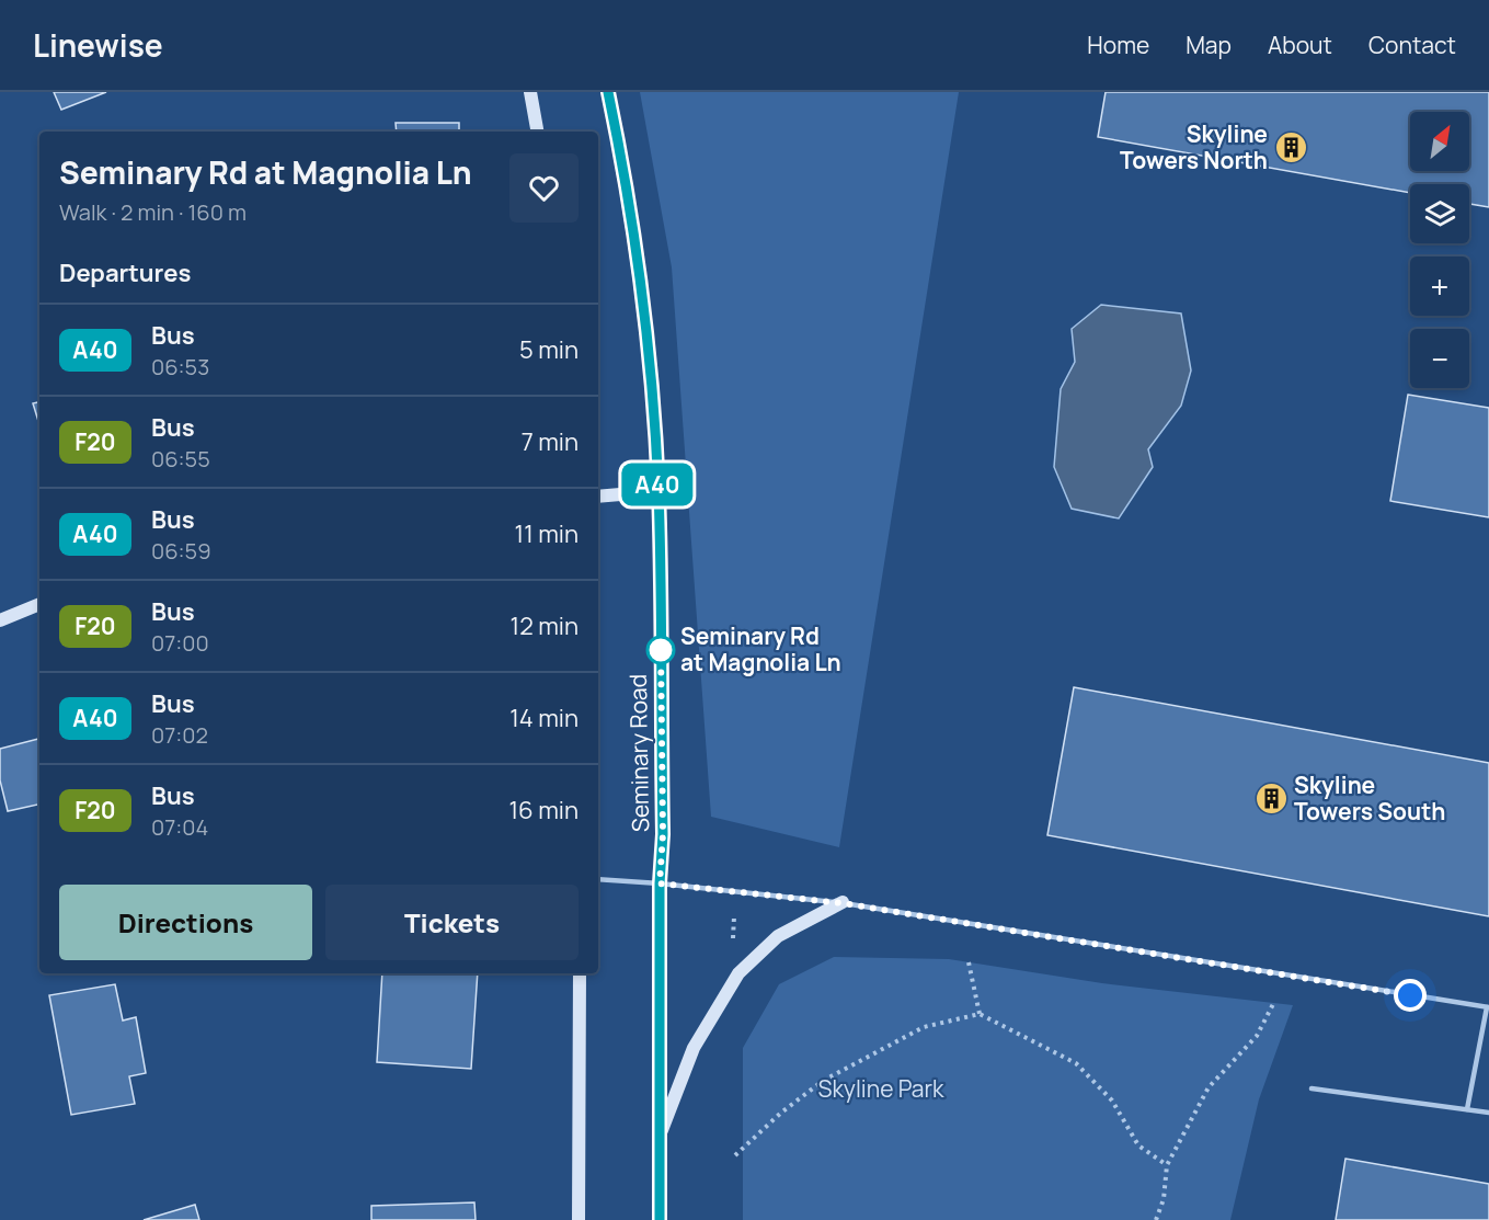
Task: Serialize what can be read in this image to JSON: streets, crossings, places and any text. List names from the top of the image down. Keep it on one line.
{"streets":{"main road":["Seminary Road"]},"parks":["Skyline Park"],"places":{"building":["Skyline Towers North","Skyline Towers South"],"other":["Seminary Rd at Magnolia Ln"]},"lines":["bus line A40"],"north":"top right","page":{"header":"Linewise","nav":["Home","Map","About","Contact"],"on_map":"A40","map_buttons":["+","−"],"heading":[["Seminary Rd at Magnolia Ln","Walk · 2 min · 160 m"],"Departures"],"list":[{"mark":"A40","name":"Bus","note":"06:53","value":"5 min"},{"mark":"F20","name":"Bus","note":"06:55","value":"7 min"},{"mark":"A40","name":"Bus","note":"06:59","value":"11 min"},{"mark":"F20","name":"Bus","note":"07:00","value":"12 min"},{"mark":"A40","name":"Bus","note":"07:02","value":"14 min"},{"mark":"F20","name":"Bus","note":"07:04","value":"16 min"}],"buttons":["Directions","Tickets"]}}
